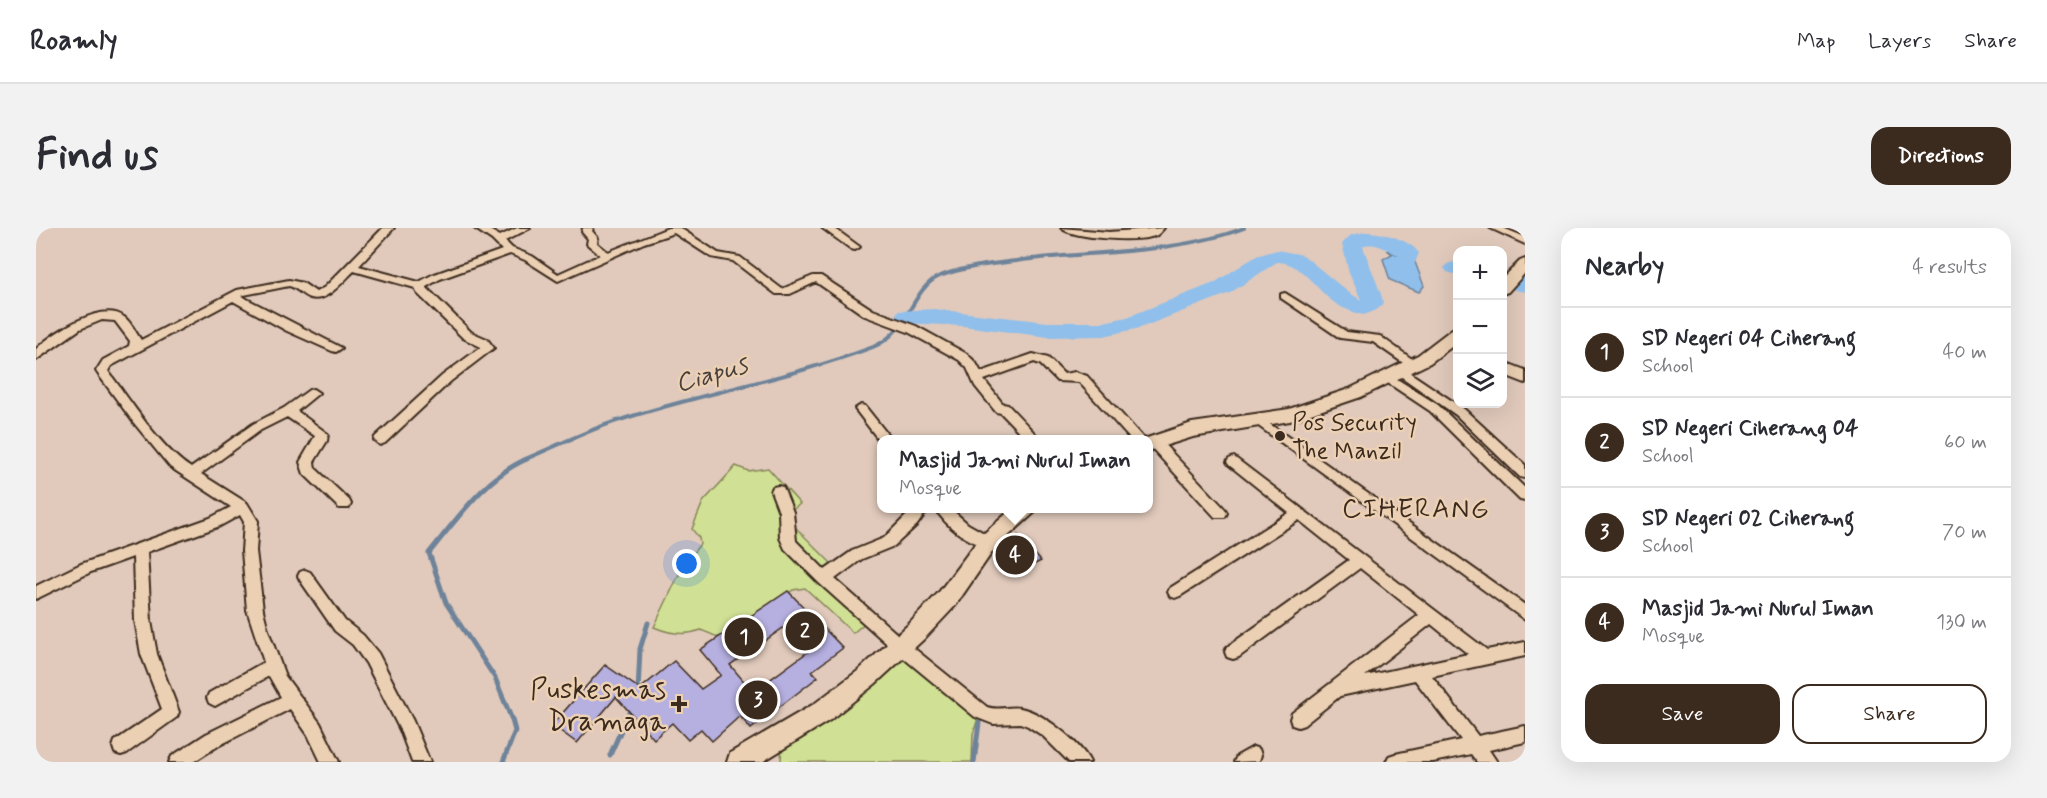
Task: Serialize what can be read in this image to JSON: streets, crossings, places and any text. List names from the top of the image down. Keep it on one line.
{"districts":["CIHERANG"],"water":["Ciapus"],"places":{"other":["Pos Security The Manzil"],"health":["Puskesmas Dramaga"]},"page":{"header":"Roamly","nav":["Map","Layers","Share"],"buttons":["Directions",["Save","Share"]],"title":"Find us","heading":["Nearby","4 results"],"map_buttons":["+","−"],"list":[{"mark":"1","name":"SD Negeri 04 Ciherang","note":"School","value":"40 m"},{"mark":"2","name":"SD Negeri Ciherang 04","note":"School","value":"60 m"},{"mark":"3","name":"SD Negeri 02 Ciherang","note":"School","value":"70 m"},{"mark":"4","name":"Masjid Jami Nurul Iman","note":"Mosque","value":"130 m"}],"popup":["Masjid Jami Nurul Iman","Mosque"],"pins":["4","2","1","3"]}}
